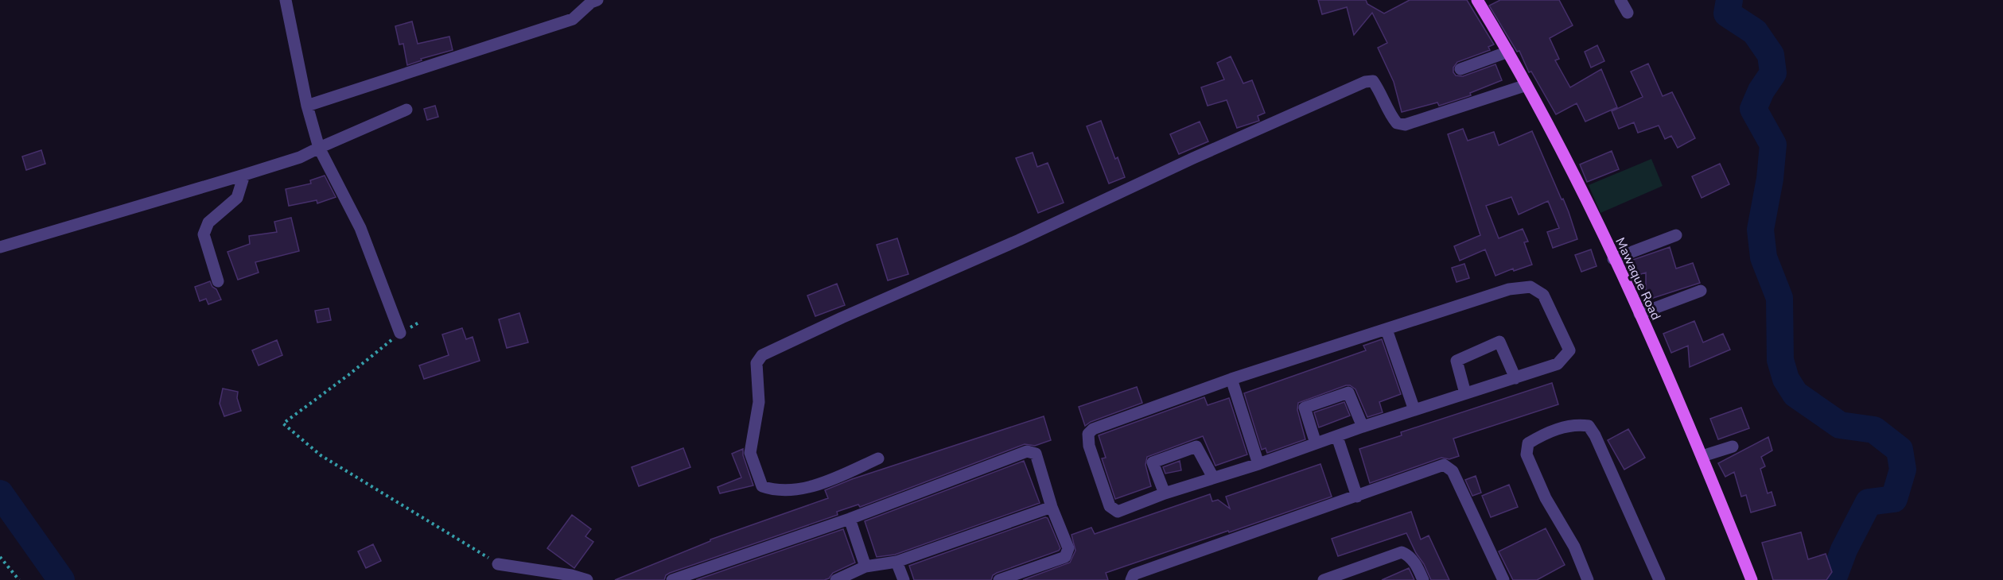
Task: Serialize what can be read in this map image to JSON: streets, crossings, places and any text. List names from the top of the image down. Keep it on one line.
{"streets":{"main road":["Mawaque Road"]}}
